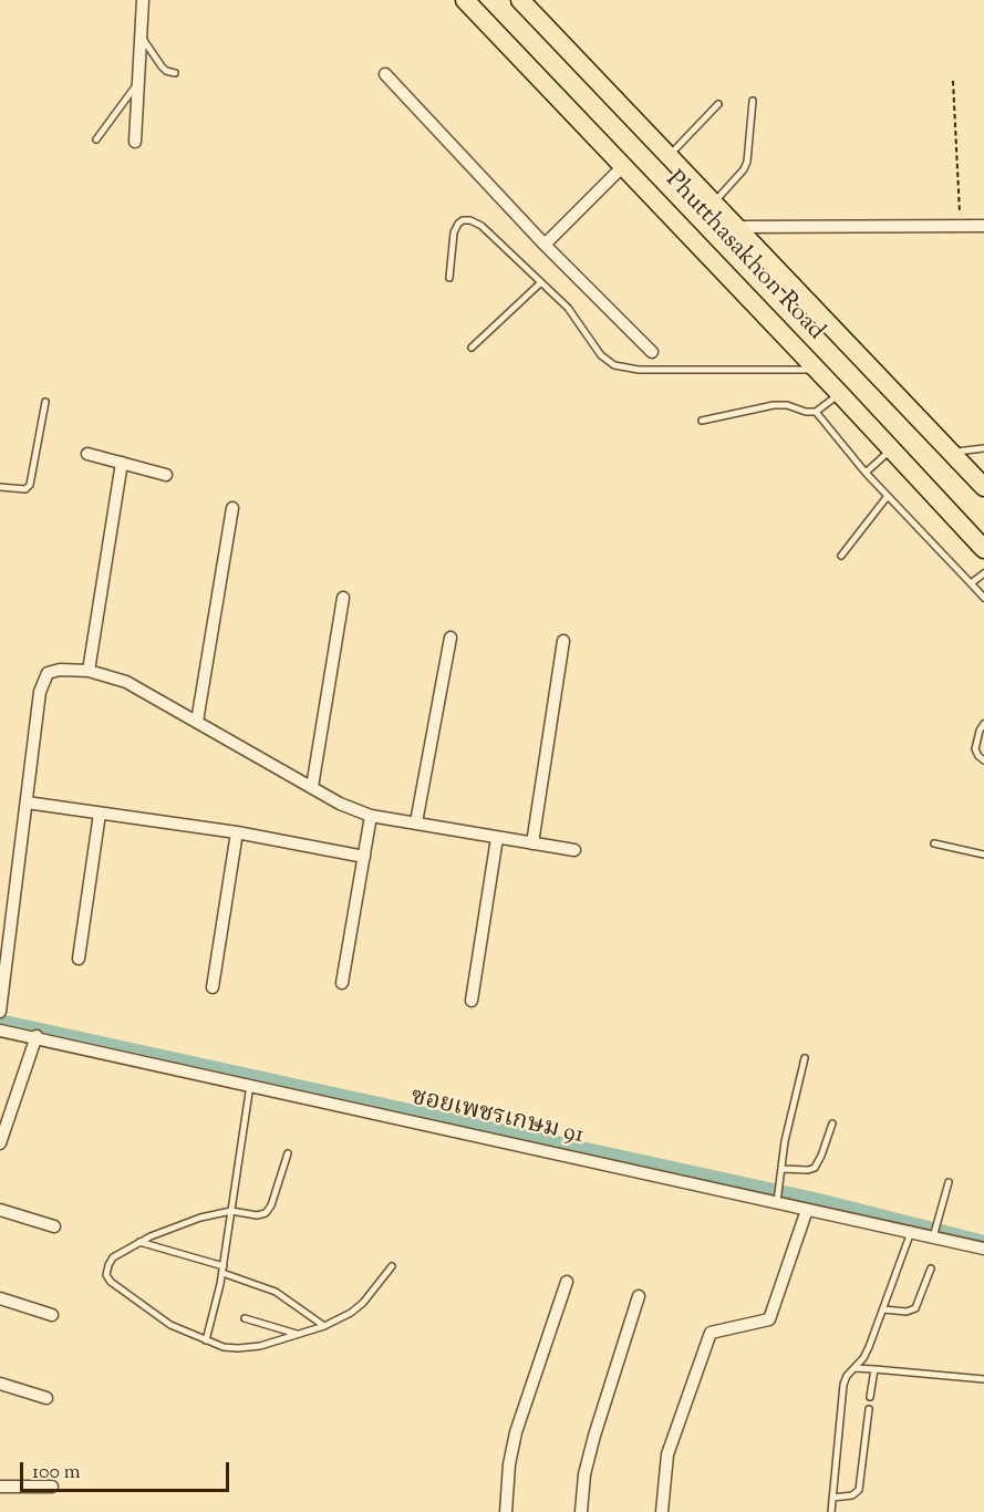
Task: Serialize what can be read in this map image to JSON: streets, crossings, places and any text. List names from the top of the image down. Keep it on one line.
{"streets":{"main road":["Phutthasakhon Road"],"street":["ซอยเพชรเกษม 91"]},"scale_bar":"100 m"}
